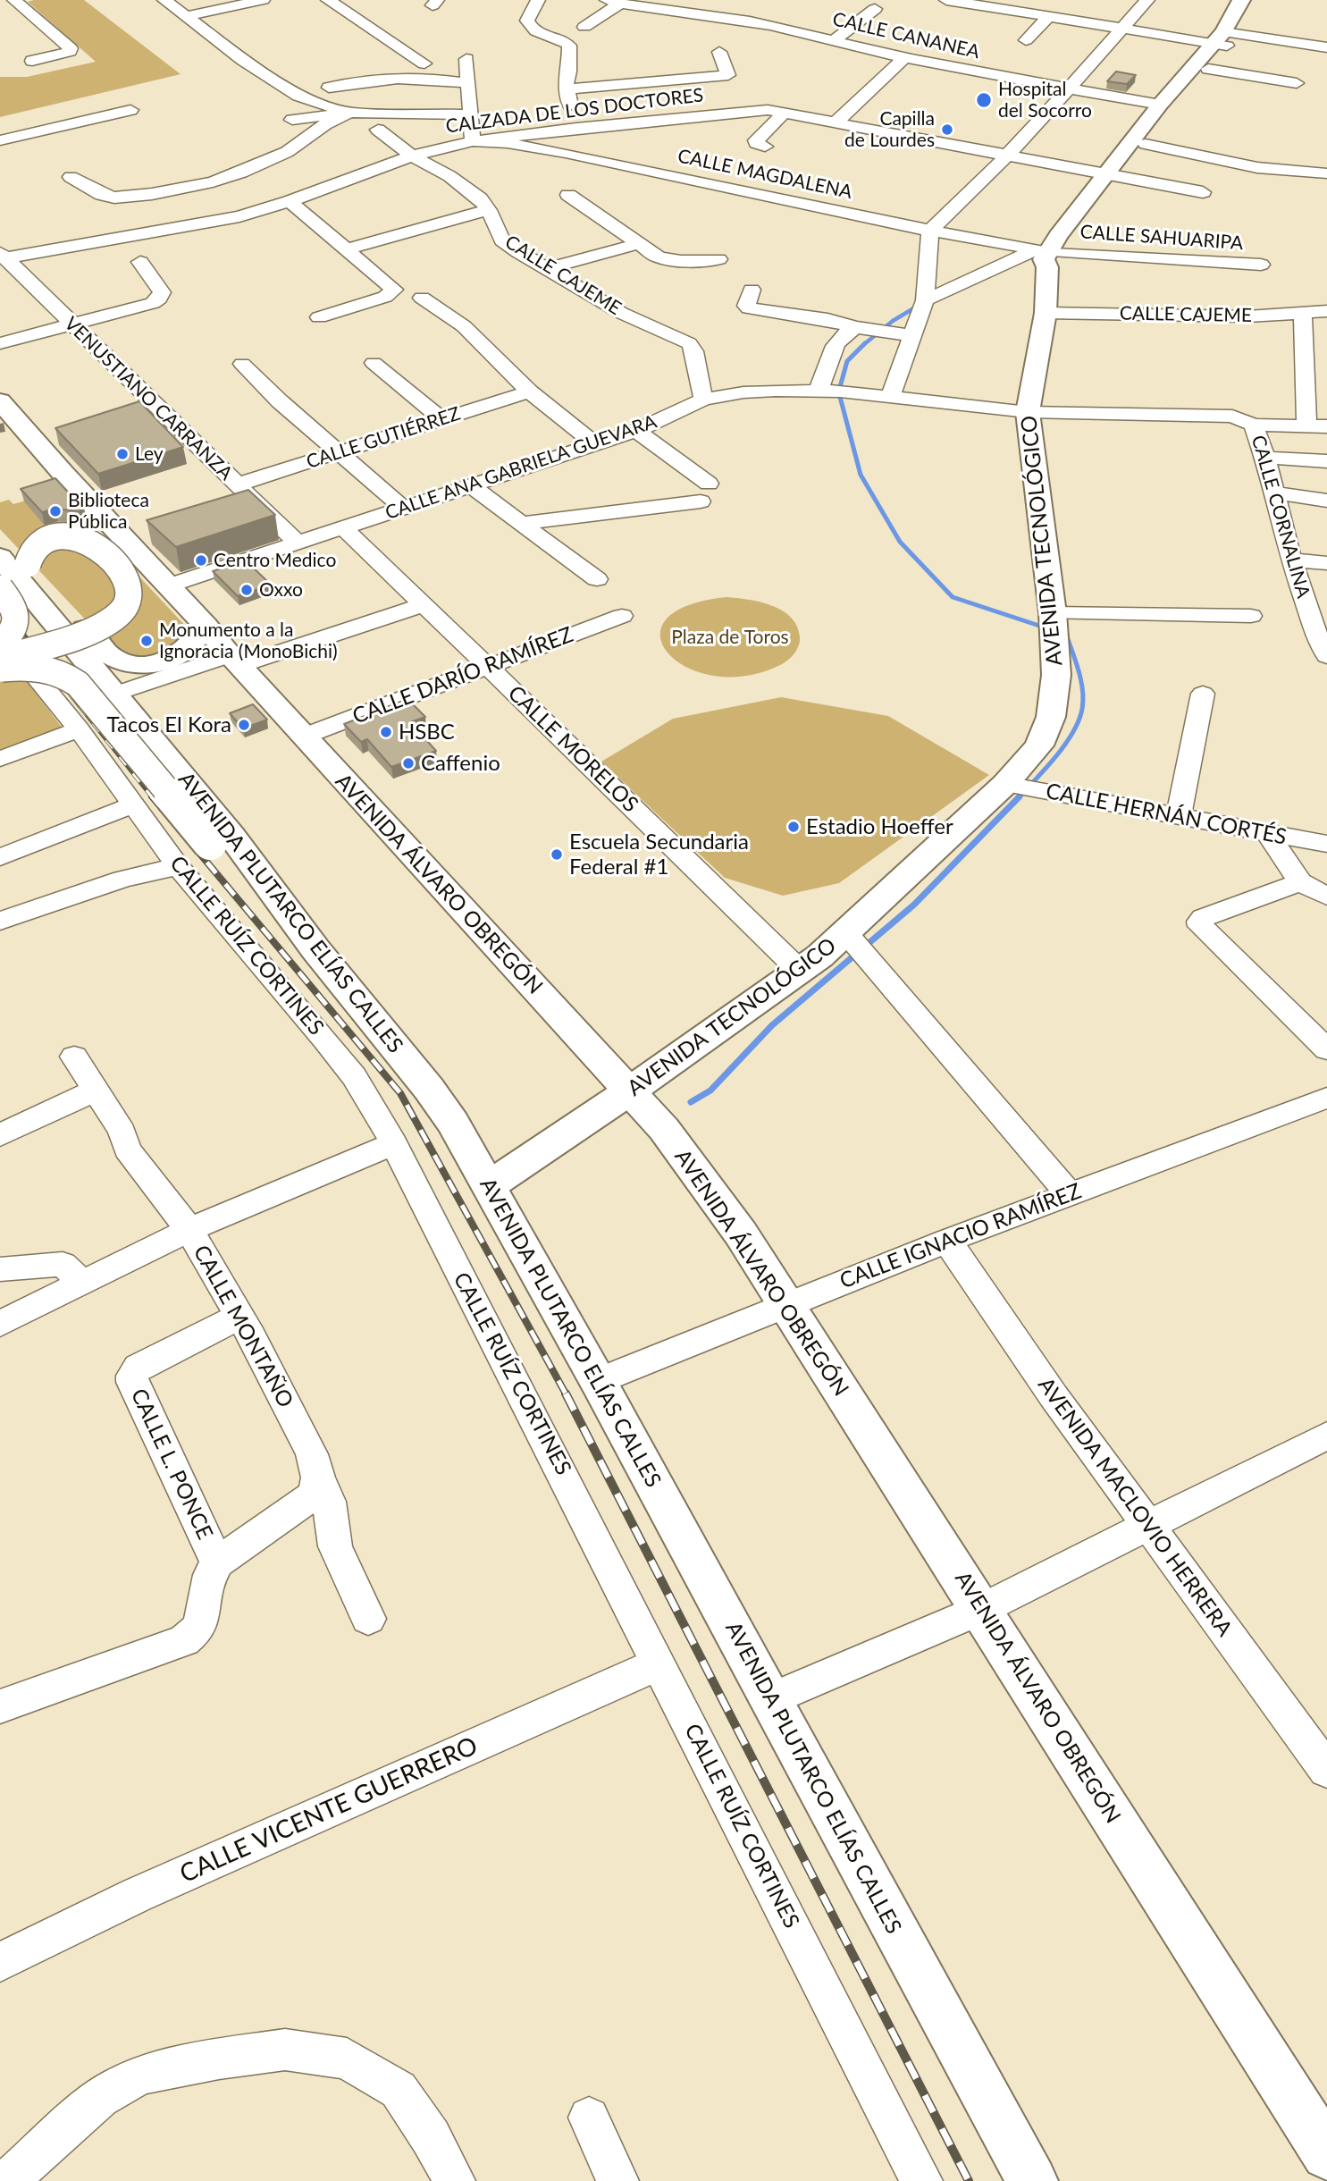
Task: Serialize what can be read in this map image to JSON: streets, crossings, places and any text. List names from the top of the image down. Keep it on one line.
{"streets":{"main road":["AVENIDA TECNOLÓGICO","AVENIDA ÁLVARO OBREGÓN","AVENIDA PLUTARCO ELÍAS CALLES"],"street":["CALLE CANANEA","CALZADA DE LOS DOCTORES","CALLE MAGDALENA","CALLE SAHUARIPA","CALLE CAJEME","VENUSTIANO CARRANZA","CALLE GUTIÉRREZ","CALLE ANA GABRIELA GUEVARA","CALLE CORNALINA","CALLE DARÍO RAMÍREZ","CALLE MORELOS","CALLE HERNÁN CORTÉS","CALLE RUÍZ CORTINES","CALLE IGNACIO RAMÍREZ","CALLE MONTAÑO","CALLE L. PONCE","AVENIDA MACLOVIO HERRERA","CALLE VICENTE GUERRERO"]},"crossings":[["CALZADA DE LOS DOCTORES","CALLE MAGDALENA"],["CALZADA DE LOS DOCTORES","CALLE CAJEME"],["CALZADA DE LOS DOCTORES","VENUSTIANO CARRANZA"],["CALLE MAGDALENA","CALLE SAHUARIPA"],["CALLE MAGDALENA","AVENIDA TECNOLÓGICO"],["CALLE SAHUARIPA","AVENIDA TECNOLÓGICO"],["CALLE CAJEME","CALLE ANA GABRIELA GUEVARA"],["CALLE CAJEME","AVENIDA TECNOLÓGICO"],["VENUSTIANO CARRANZA","CALLE GUTIÉRREZ"],["VENUSTIANO CARRANZA","CALLE ANA GABRIELA GUEVARA"],["CALLE ANA GABRIELA GUEVARA","CALLE CORNALINA"],["CALLE ANA GABRIELA GUEVARA","AVENIDA TECNOLÓGICO"],["CALLE ANA GABRIELA GUEVARA","CALLE MORELOS"],["CALLE ANA GABRIELA GUEVARA","AVENIDA ÁLVARO OBREGÓN"],["AVENIDA TECNOLÓGICO","CALLE MORELOS"],["AVENIDA TECNOLÓGICO","CALLE HERNÁN CORTÉS"],["AVENIDA TECNOLÓGICO","AVENIDA ÁLVARO OBREGÓN"],["AVENIDA TECNOLÓGICO","AVENIDA PLUTARCO ELÍAS CALLES"],["CALLE DARÍO RAMÍREZ","CALLE MORELOS"],["CALLE DARÍO RAMÍREZ","AVENIDA ÁLVARO OBREGÓN"],["AVENIDA ÁLVARO OBREGÓN","CALLE IGNACIO RAMÍREZ"],["AVENIDA PLUTARCO ELÍAS CALLES","CALLE IGNACIO RAMÍREZ"],["CALLE RUÍZ CORTINES","CALLE VICENTE GUERRERO"],["CALLE IGNACIO RAMÍREZ","AVENIDA MACLOVIO HERRERA"],["CALLE MONTAÑO","CALLE L. PONCE"]],"parks":["Plaza de Toros"],"places":["Hospital del Socorro","Capilla de Lourdes","Ley","Biblioteca Pública","Centro Medico","Oxxo","Monumento a la Ignoracia (MonoBichi)","Tacos El Kora","HSBC","Caffenio","Estadio Hoeffer","Escuela Secundaria Federal #1"]}
